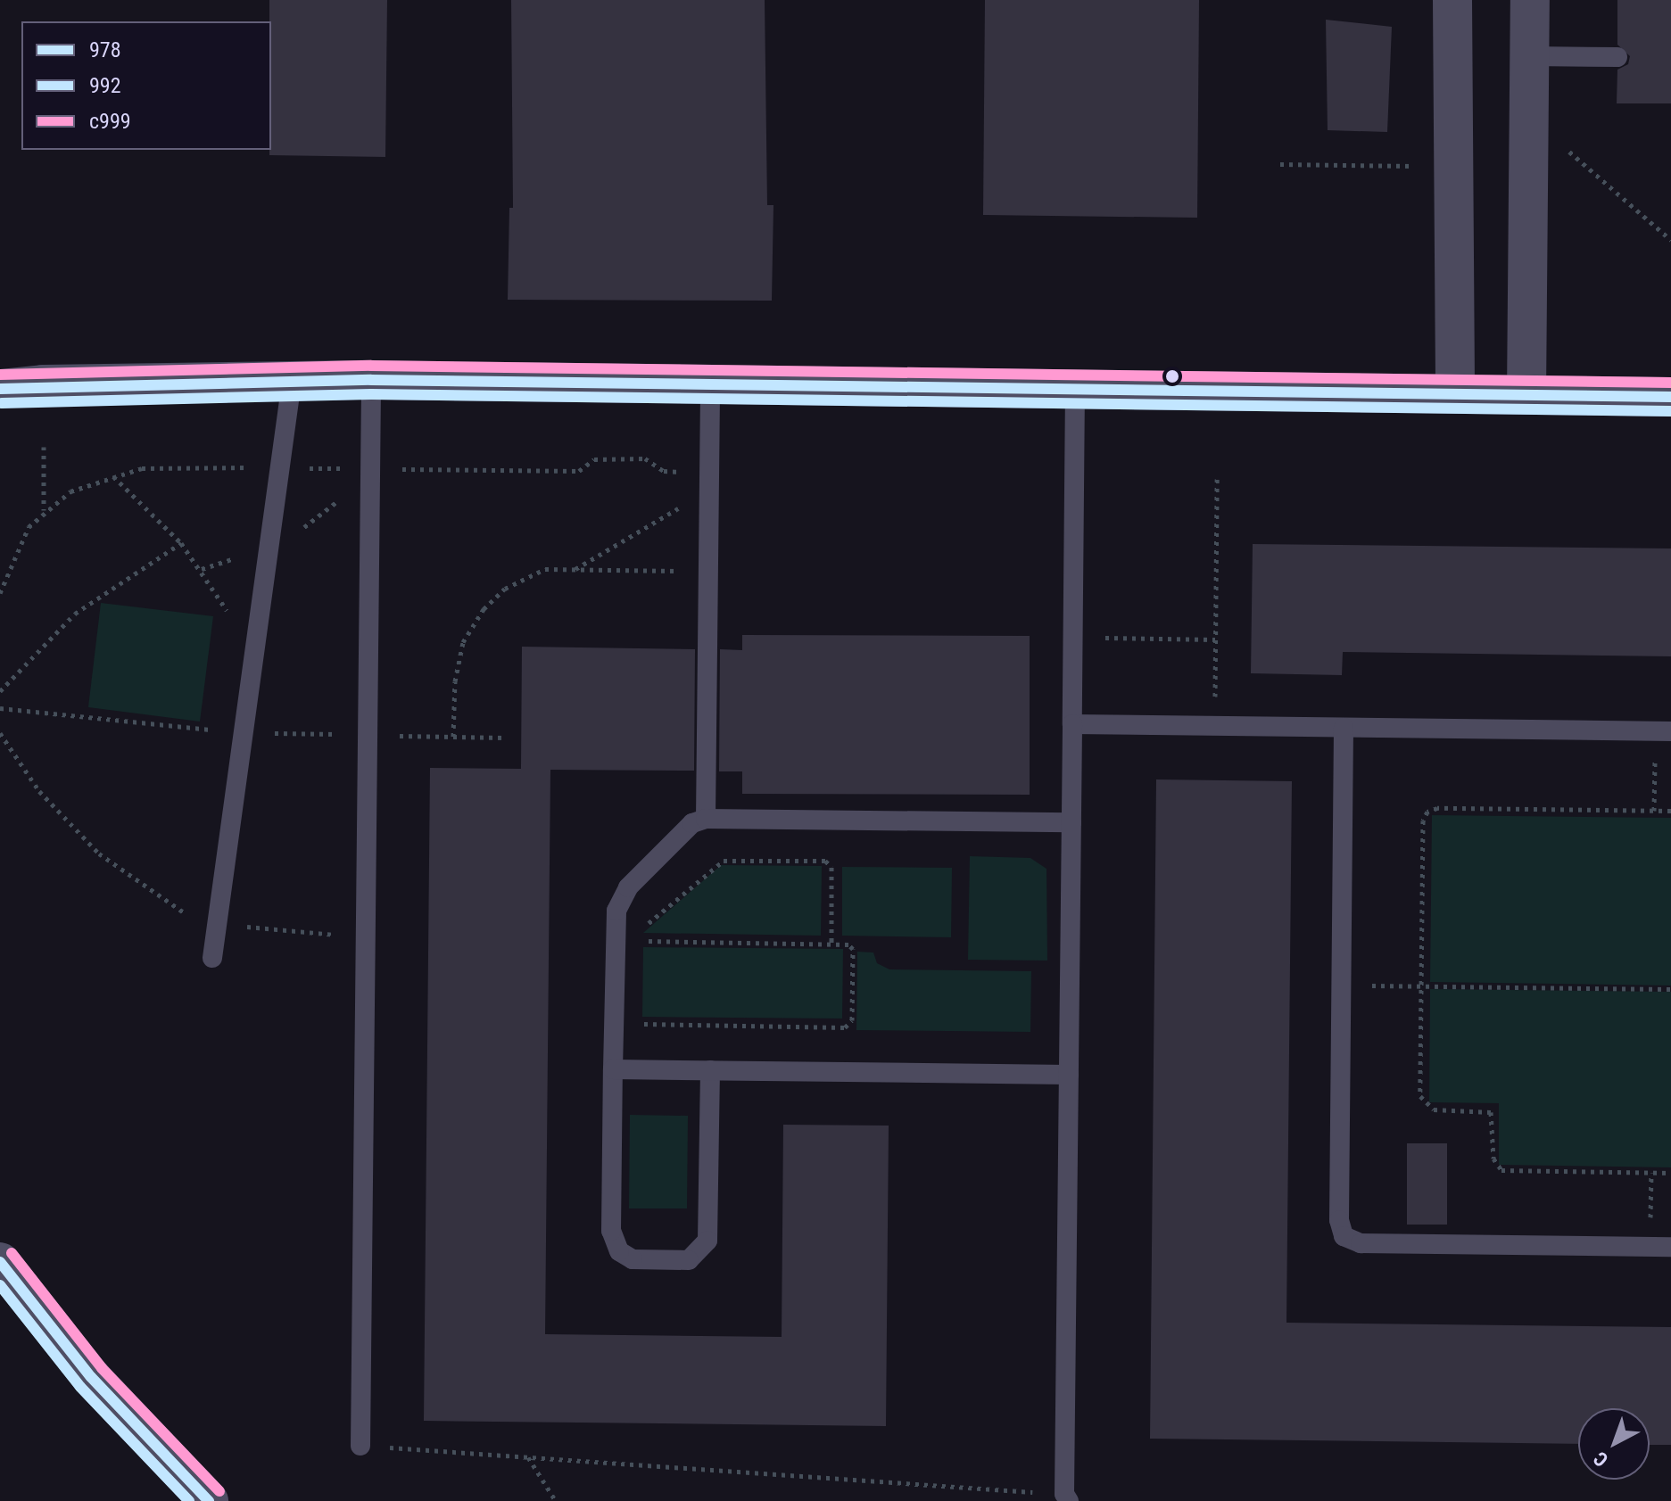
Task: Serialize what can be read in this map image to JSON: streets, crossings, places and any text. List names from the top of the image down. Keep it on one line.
{"lines":["transit line с999","transit line 978","transit line 992"],"legend":["978","992","с999"],"north":"bottom left"}
